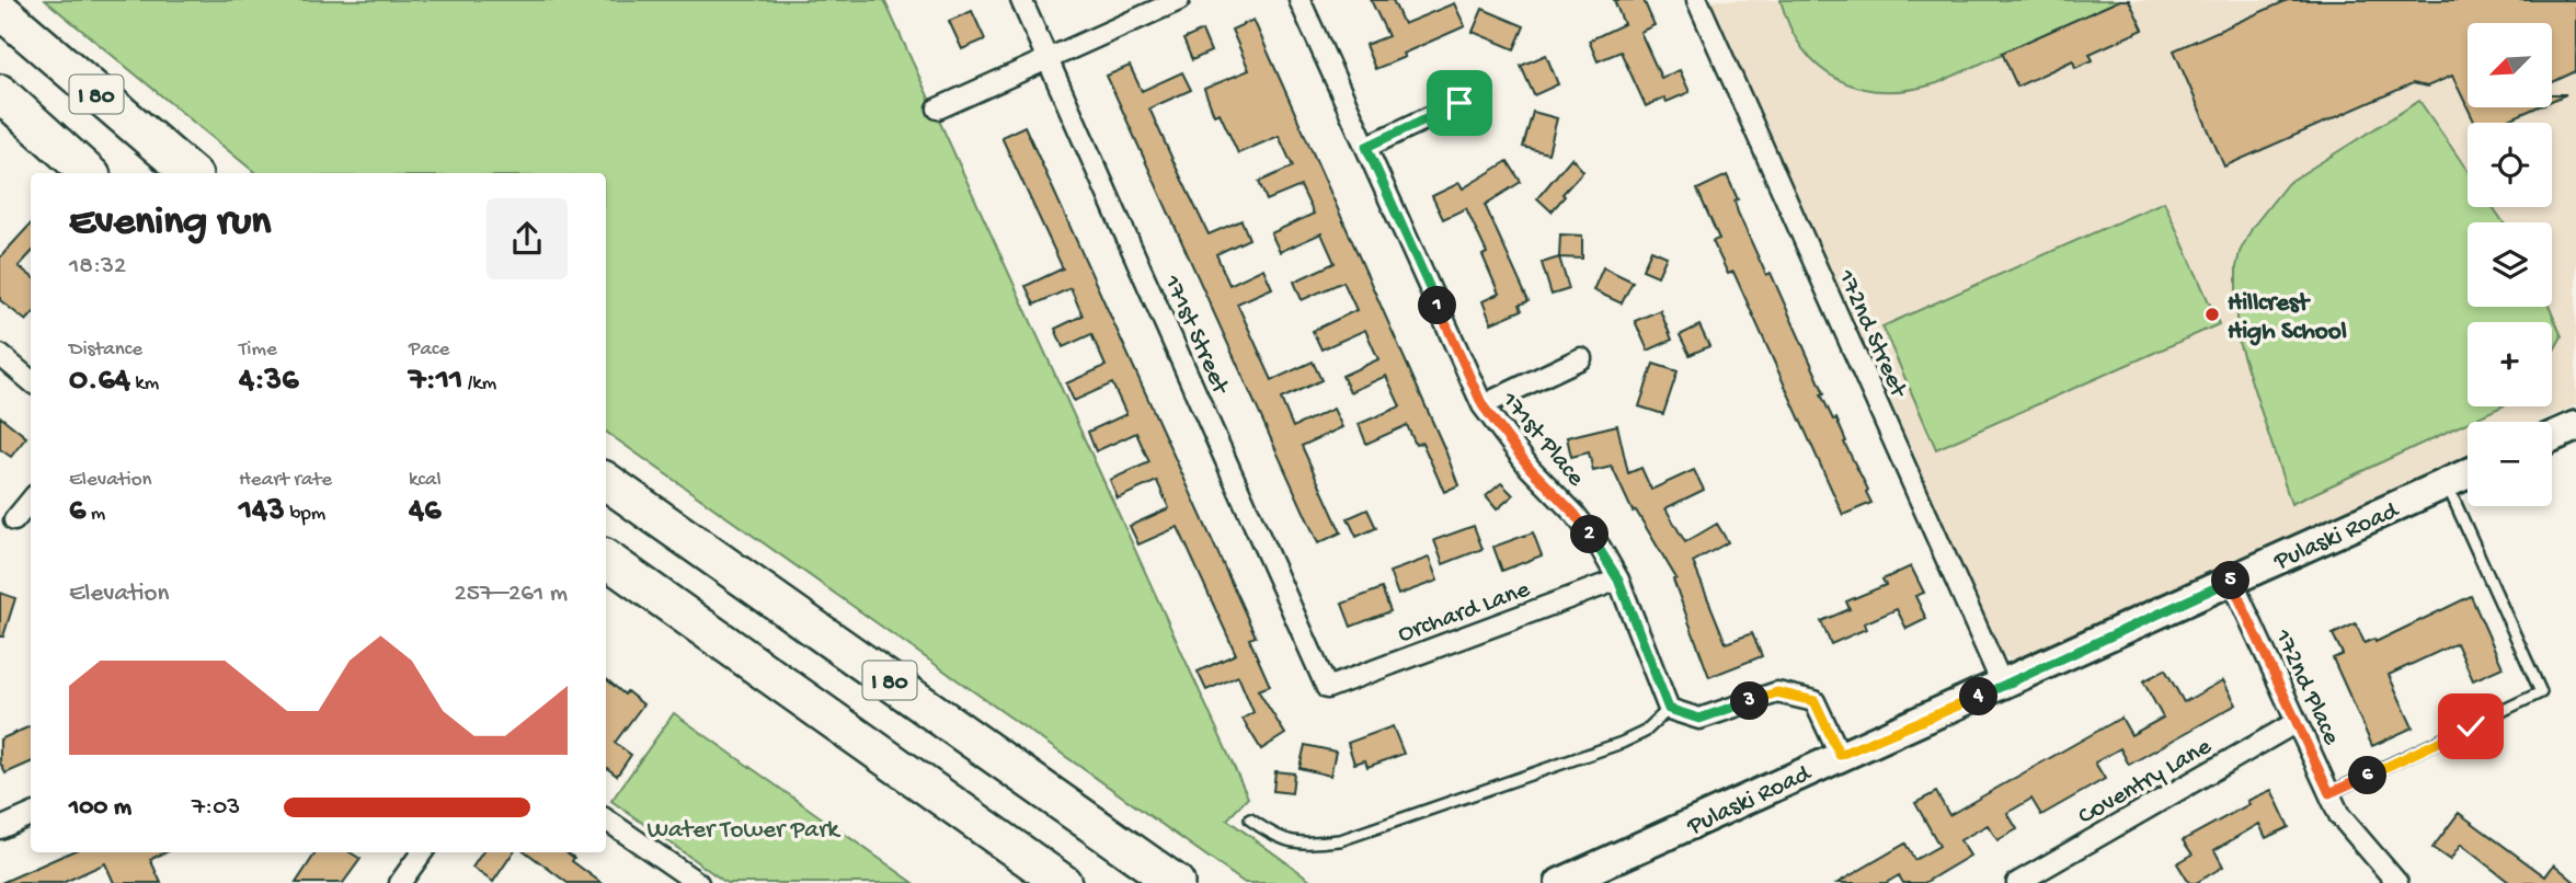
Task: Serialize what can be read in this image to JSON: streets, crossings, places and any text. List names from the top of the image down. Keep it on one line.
{"streets":{"highway":["I 80"],"main road":["Pulaski Road"],"street":["172nd Street","171st Street","171st Place","Orchard Lane","172nd Place","Coventry Lane"]},"crossings":[["172nd Street","Pulaski Road"],["171st Street","Orchard Lane"],["171st Place","Orchard Lane"],["Pulaski Road","172nd Place"],["172nd Place","Coventry Lane"]],"parks":["Water Tower Park"],"places":["Hillcrest High School"],"north":"bottom left","page":{"map_buttons":["+","−"],"heading":["Evening run","18:32"],"pins":["1","2","5","4","3","6"],"stats":[["Distance","0.64 km"],["Time","4:36"],["Pace","7:11 /km"],["Elevation","6 m"],["Heart rate","143 bpm"],["kcal","46"]],"chart":["Elevation","257–261 m"],"list":[{"name":"100 m","note":"7:03"}]}}
